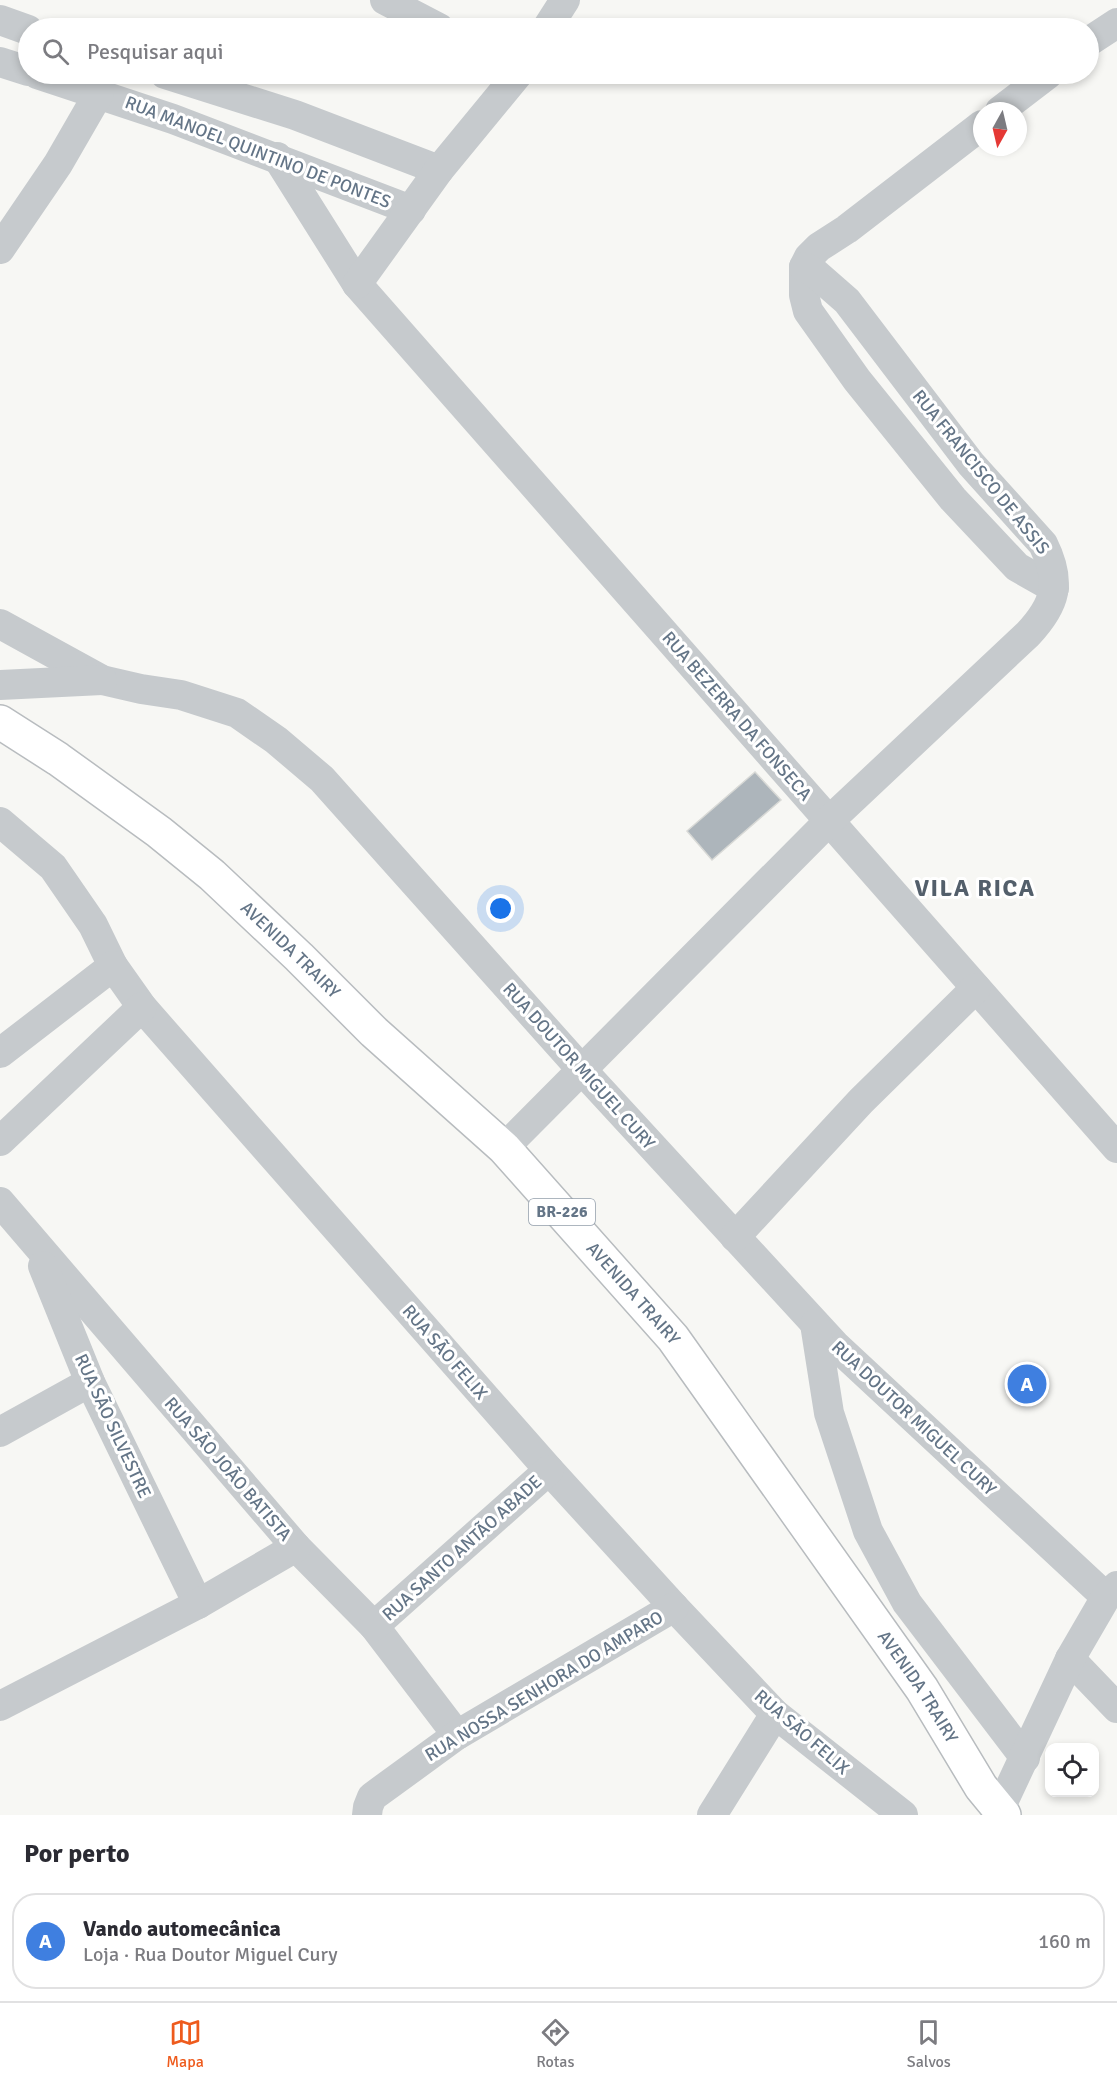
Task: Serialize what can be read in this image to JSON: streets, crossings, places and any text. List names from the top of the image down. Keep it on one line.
{"streets":{"highway":["AVENIDA TRAIRY","BR-226"],"street":["RUA MANOEL QUINTINO DE PONTES","RUA FRANCISCO DE ASSIS","RUA BEZERRA DA FONSECA","RUA DOUTOR MIGUEL CURY","RUA SÃO FELIX","RUA SÃO SILVESTRE","RUA SÃO JOÃO BATISTA","RUA SANTO ANTÃO ABADE","RUA NOSSA SENHORA DO AMPARO"]},"crossings":[["RUA MANOEL QUINTINO DE PONTES","RUA BEZERRA DA FONSECA"],["RUA SÃO FELIX","RUA SANTO ANTÃO ABADE"],["RUA SÃO FELIX","RUA NOSSA SENHORA DO AMPARO"],["RUA SÃO SILVESTRE","RUA SÃO JOÃO BATISTA"],["RUA SÃO JOÃO BATISTA","RUA SANTO ANTÃO ABADE"],["RUA SÃO JOÃO BATISTA","RUA NOSSA SENHORA DO AMPARO"]],"districts":["VILA RICA"],"north":"bottom","page":{"search":"Pesquisar aqui","pins":"A","heading":"Por perto","list":[{"mark":"A","name":"Vando automecânica","note":"Loja · Rua Doutor Miguel Cury","value":"160 m"}],"nav":["Mapa","Rotas","Salvos"]}}
